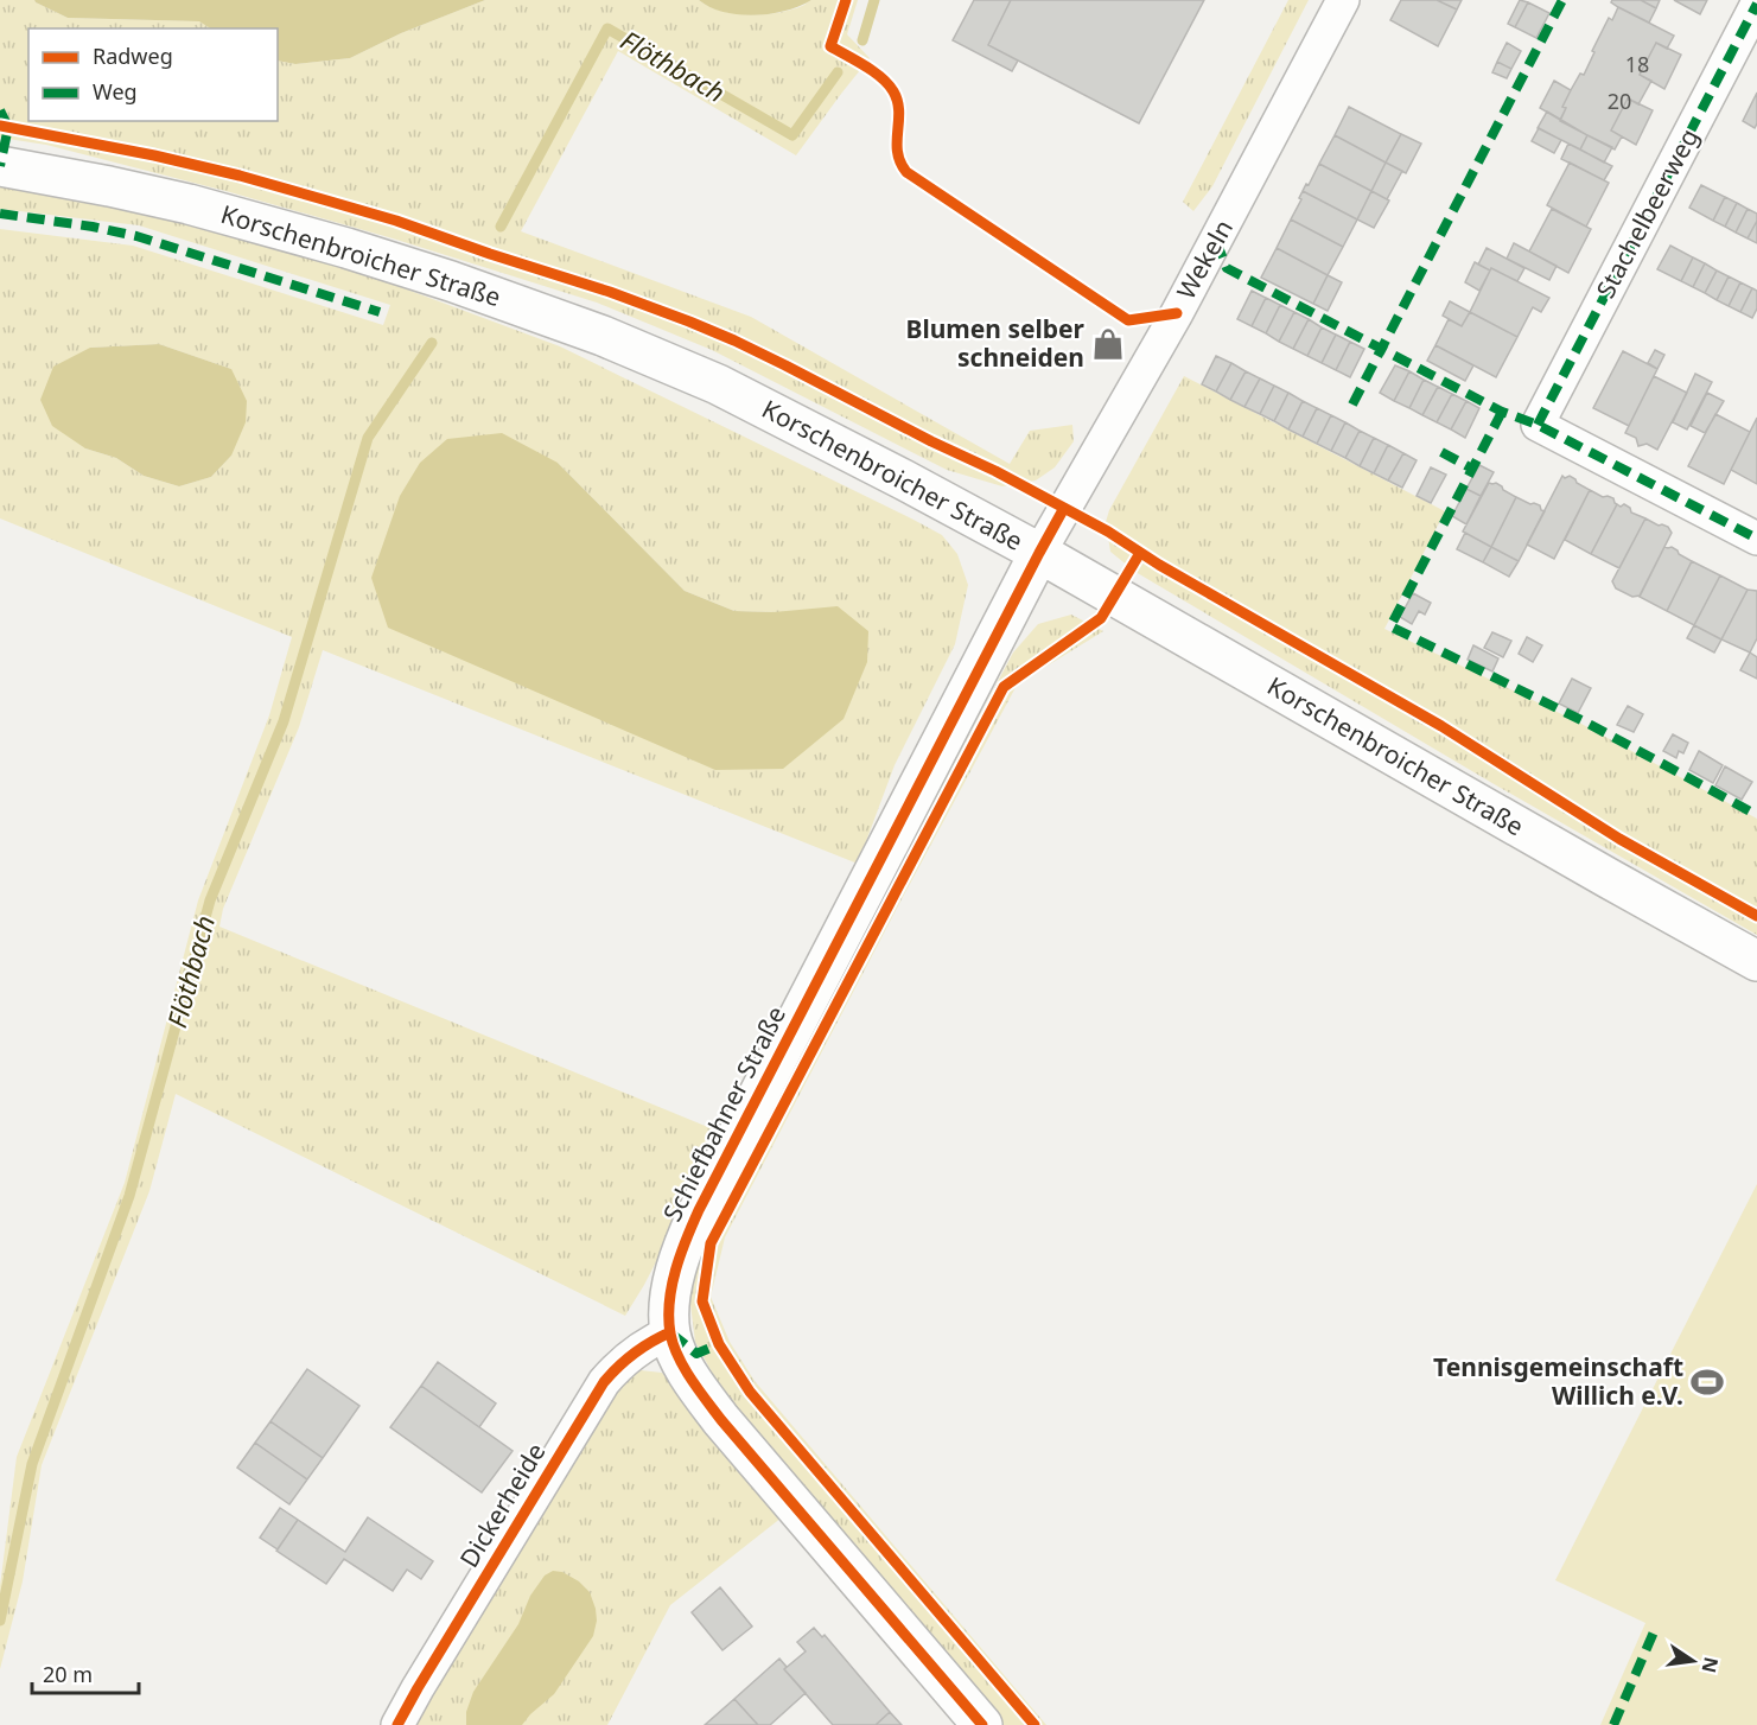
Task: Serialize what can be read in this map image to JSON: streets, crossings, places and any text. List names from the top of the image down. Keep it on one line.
{"streets":{"main road":["Korschenbroicher Straße","Schiefbahner Straße"],"street":["Stachelbeerweg","Wekeln","Dickerheide"]},"crossings":[["Korschenbroicher Straße","Wekeln"],["Korschenbroicher Straße","Schiefbahner Straße"],["Wekeln","Schiefbahner Straße"],["Schiefbahner Straße","Dickerheide"]],"water":["Flöthbach"],"places":{"shop":["Blumen selber schneiden"],"sports":["Tennisgemeinschaft Willich e.V."]},"house_numbers":["18","20"],"legend":["Radweg","Weg"],"scale_bar":"20 m","north":"right"}
